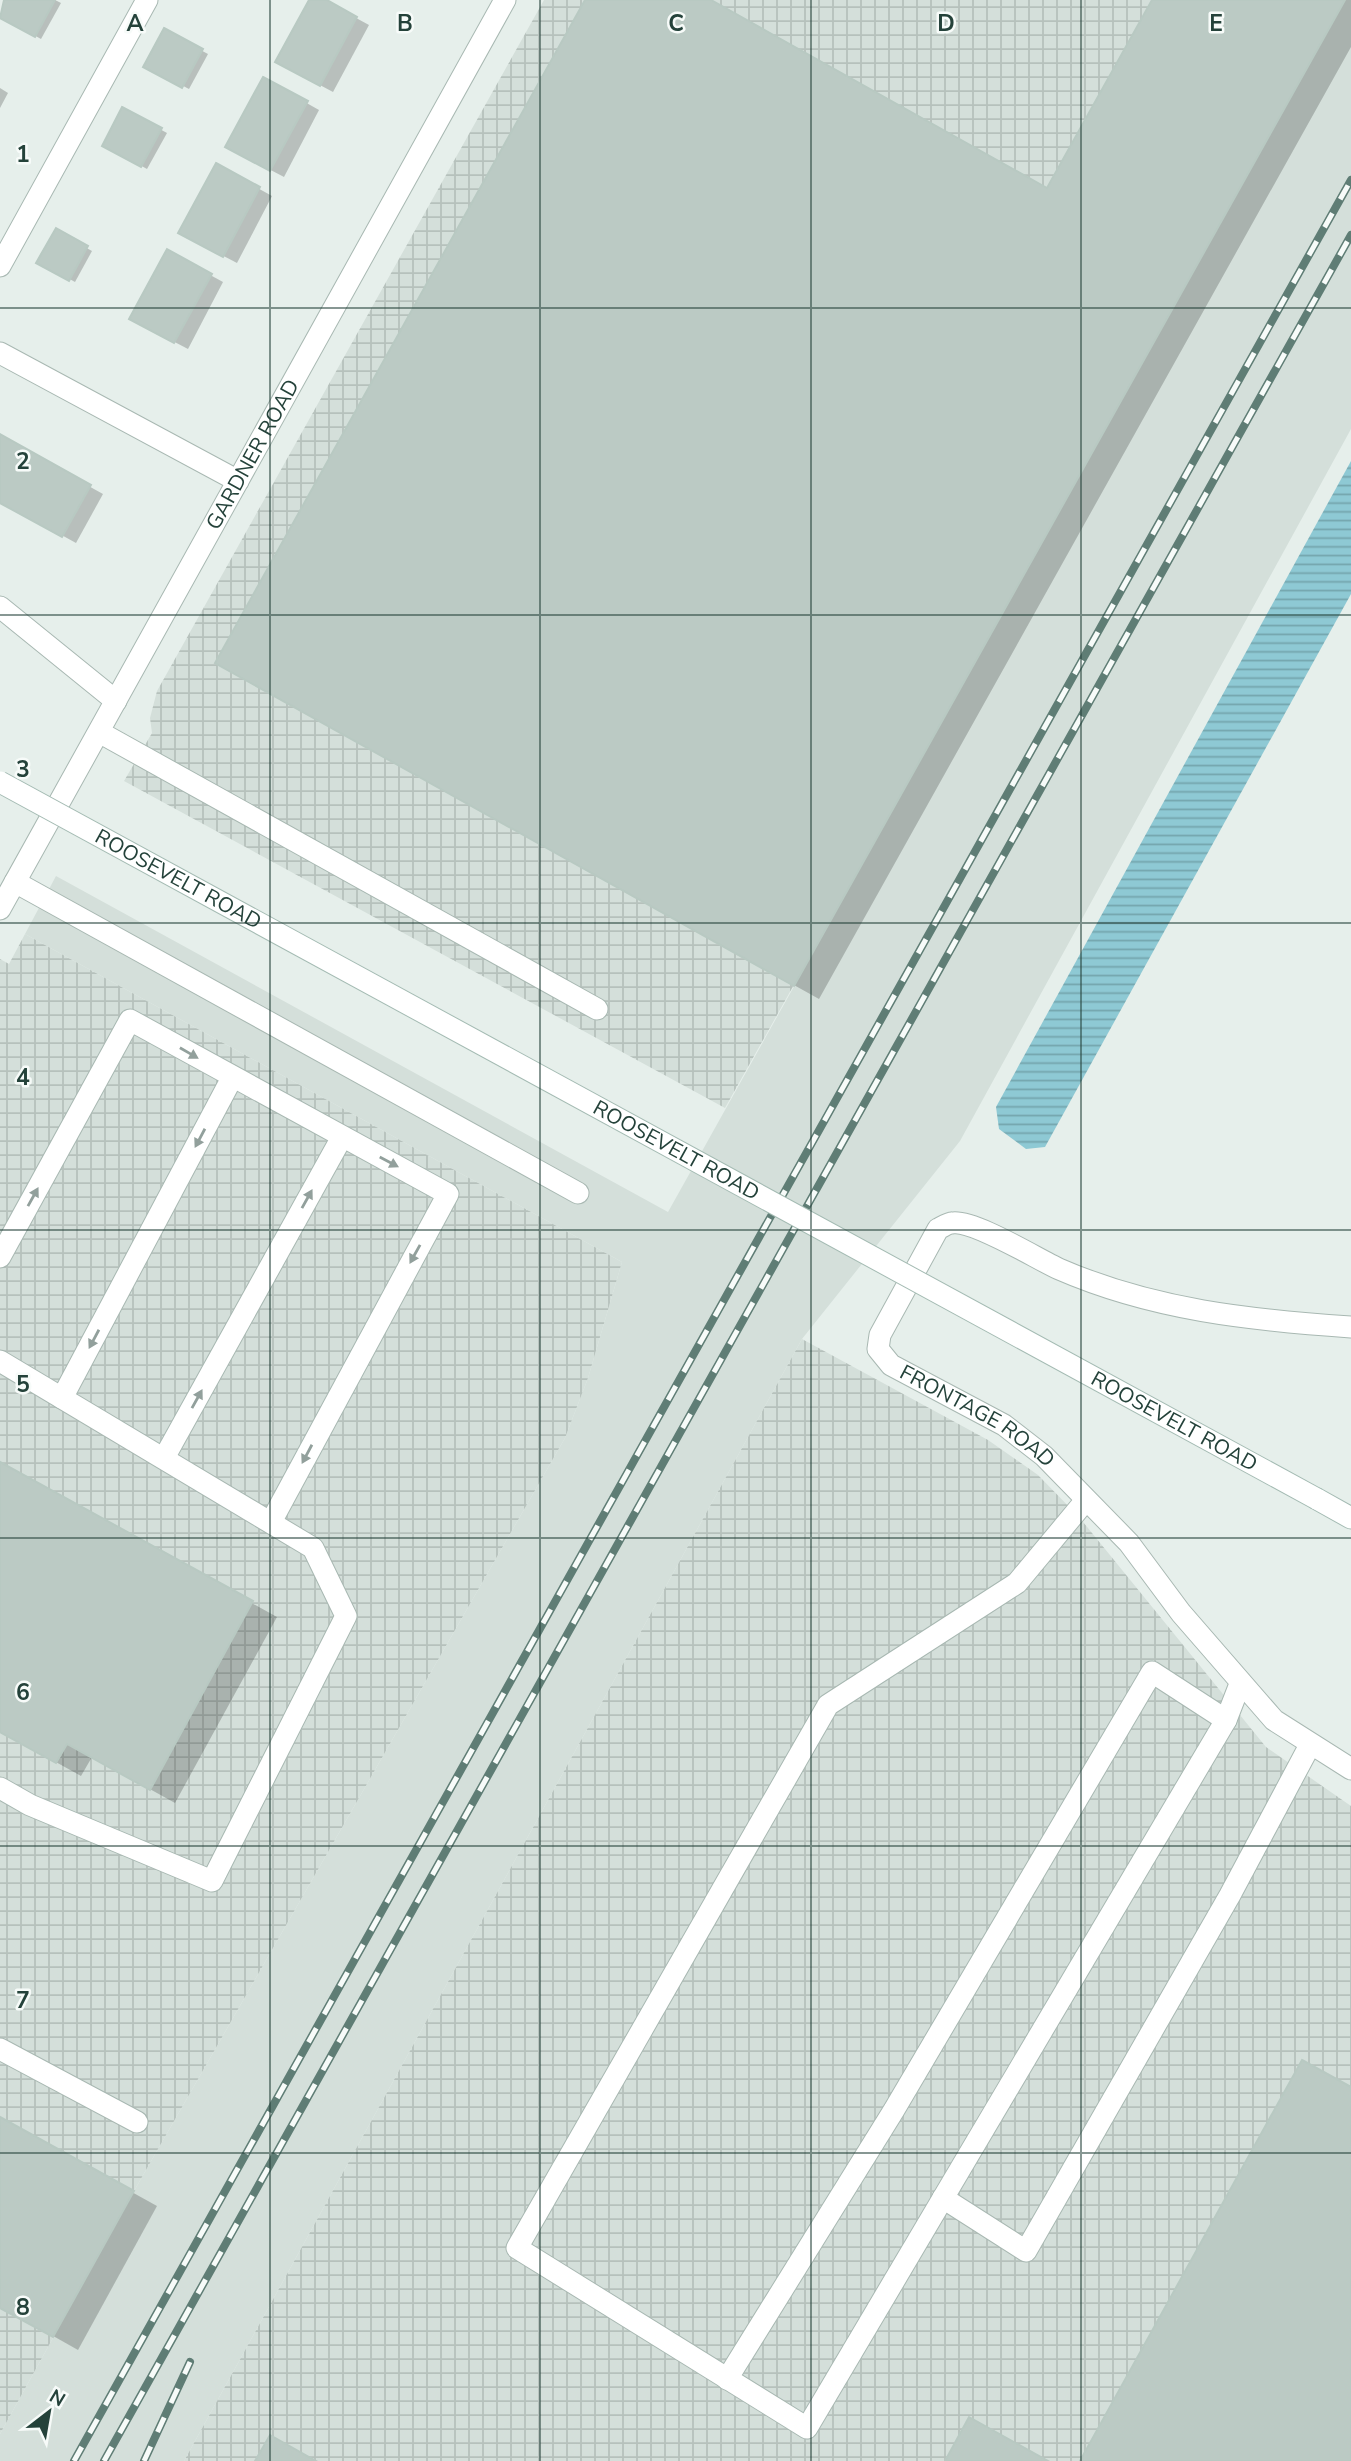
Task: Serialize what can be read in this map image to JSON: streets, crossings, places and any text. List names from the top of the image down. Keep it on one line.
{"streets":{"street":["GARDNER ROAD","ROOSEVELT ROAD","FRONTAGE ROAD"]},"north":"top right","grid":{"columns":["A","B","C","D","E"],"rows":["1","2","3","4","5","6","7","8"]}}
